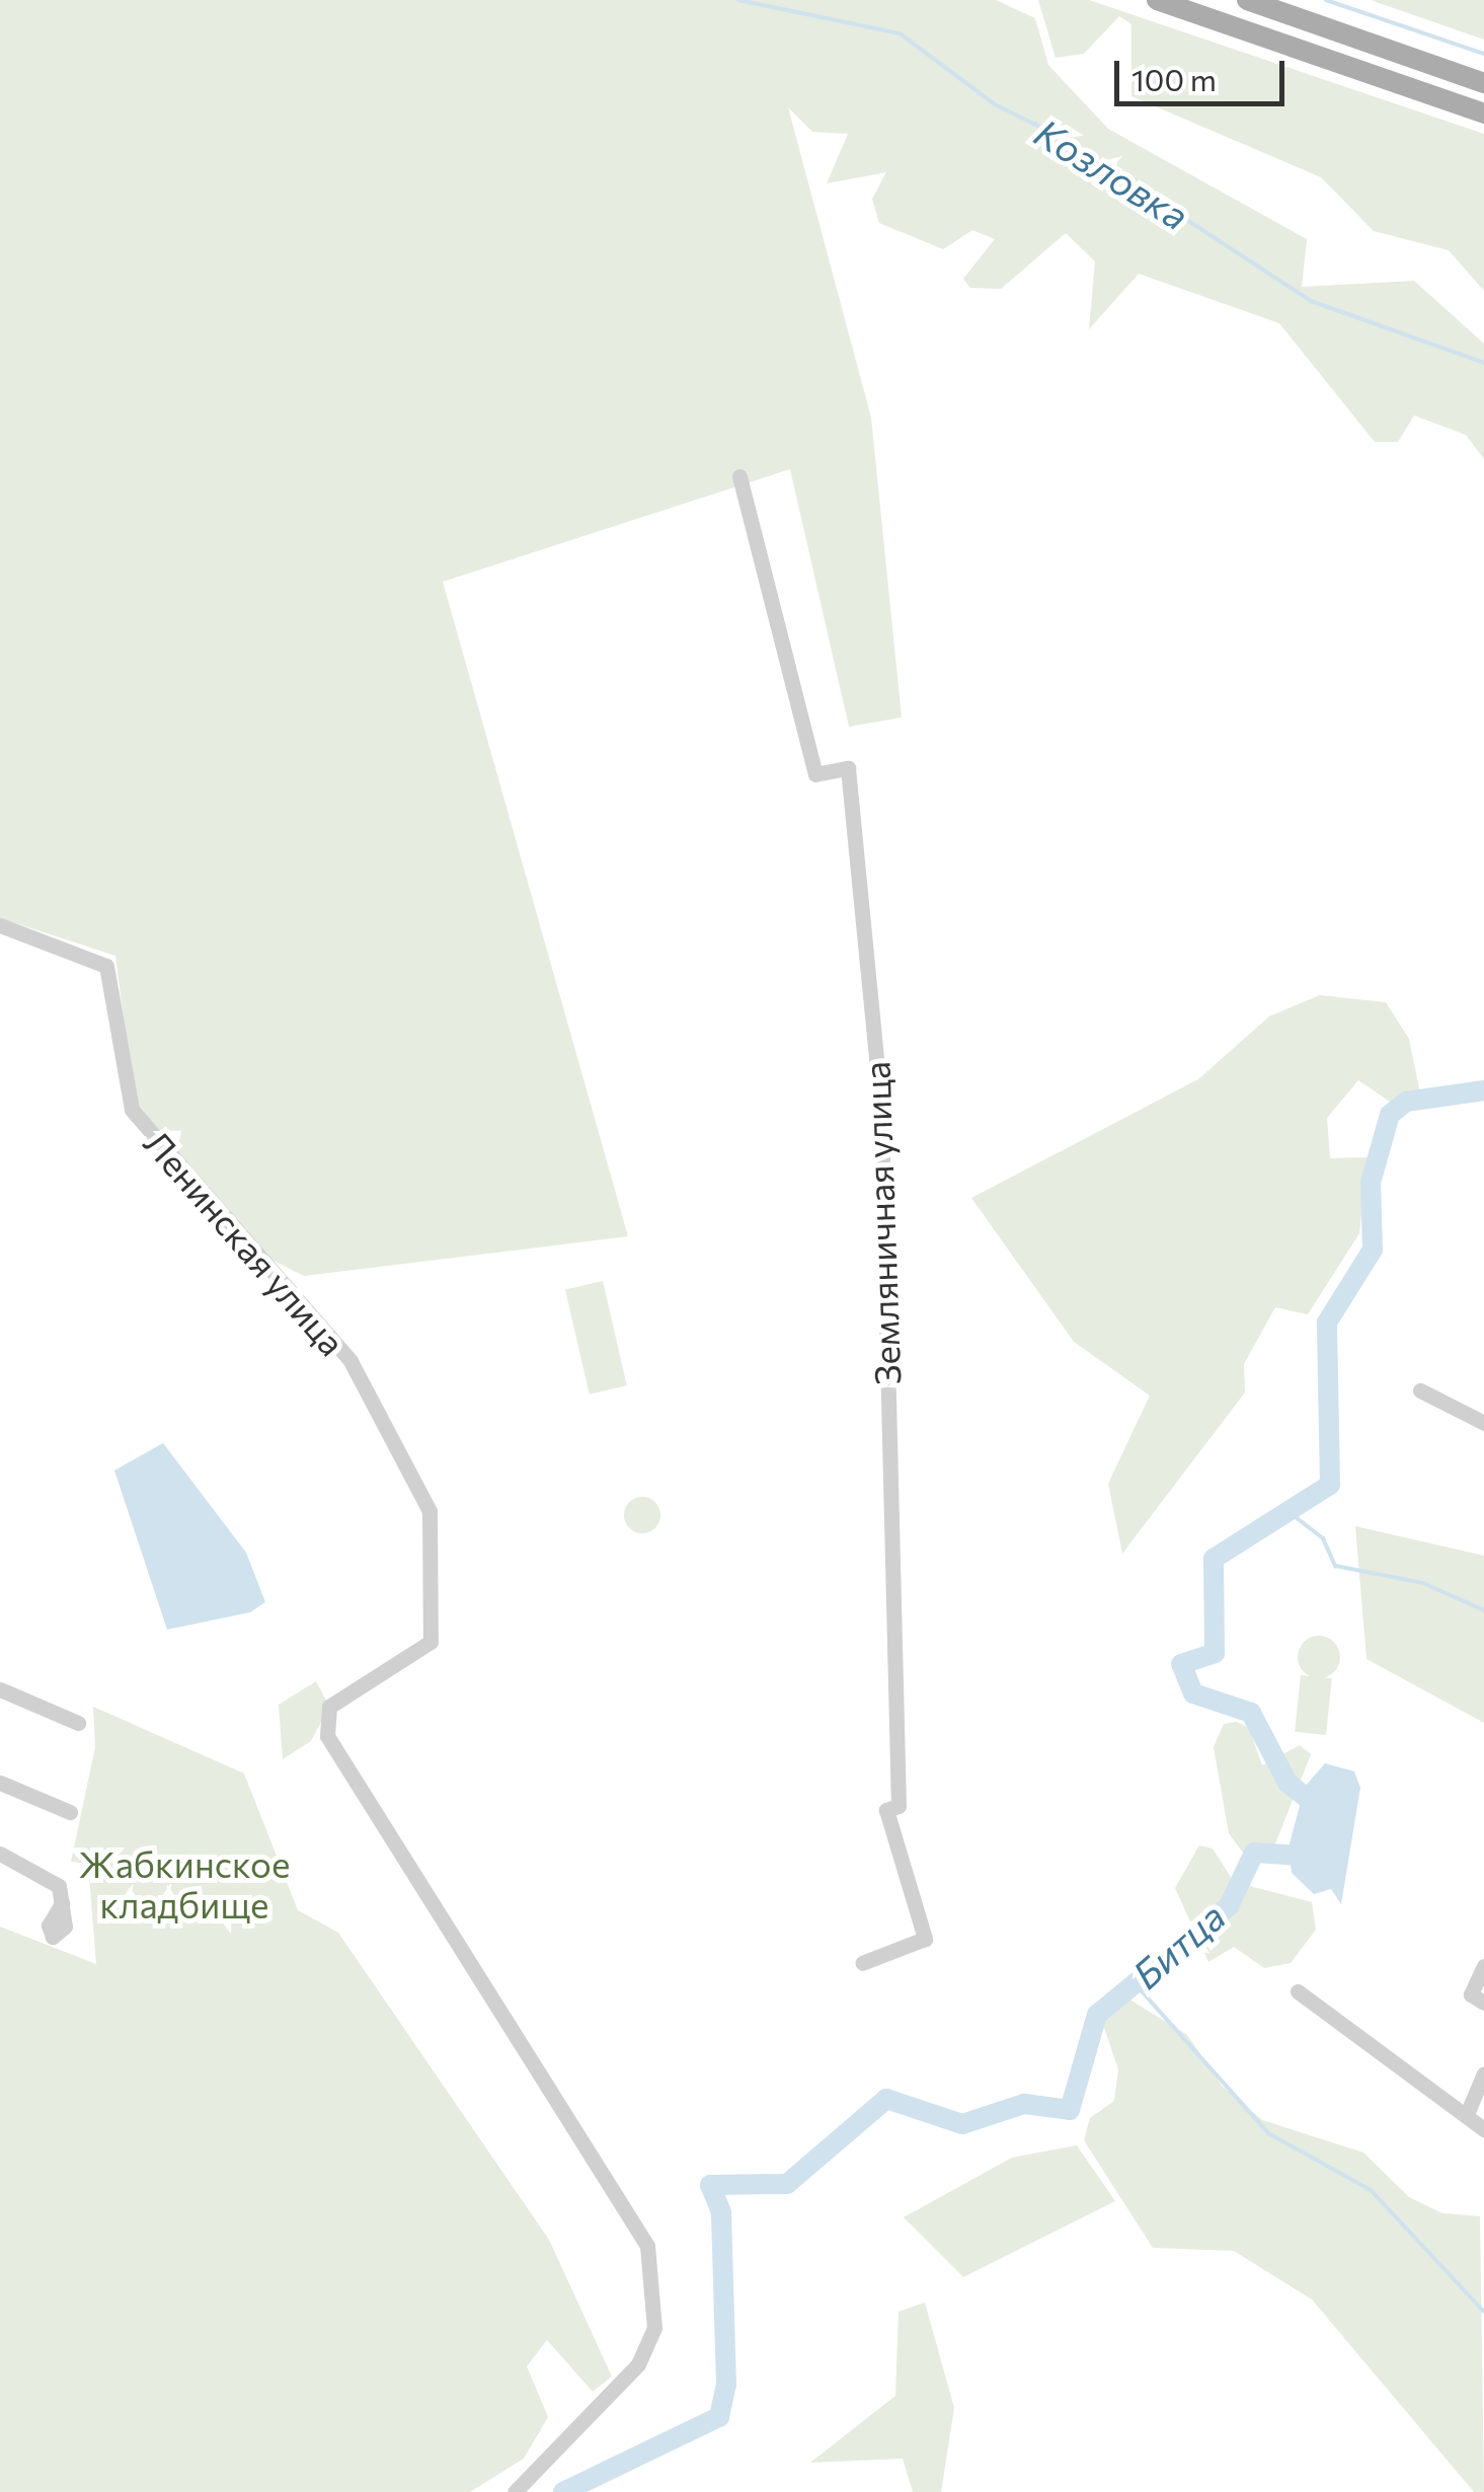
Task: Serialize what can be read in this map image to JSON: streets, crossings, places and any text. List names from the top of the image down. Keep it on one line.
{"streets":{"street":["Земляничная улица","Ленинская улица"]},"water":["Козловка","Битца"],"parks":["Жабкинское кладбище"],"scale_bar":"100 m"}
